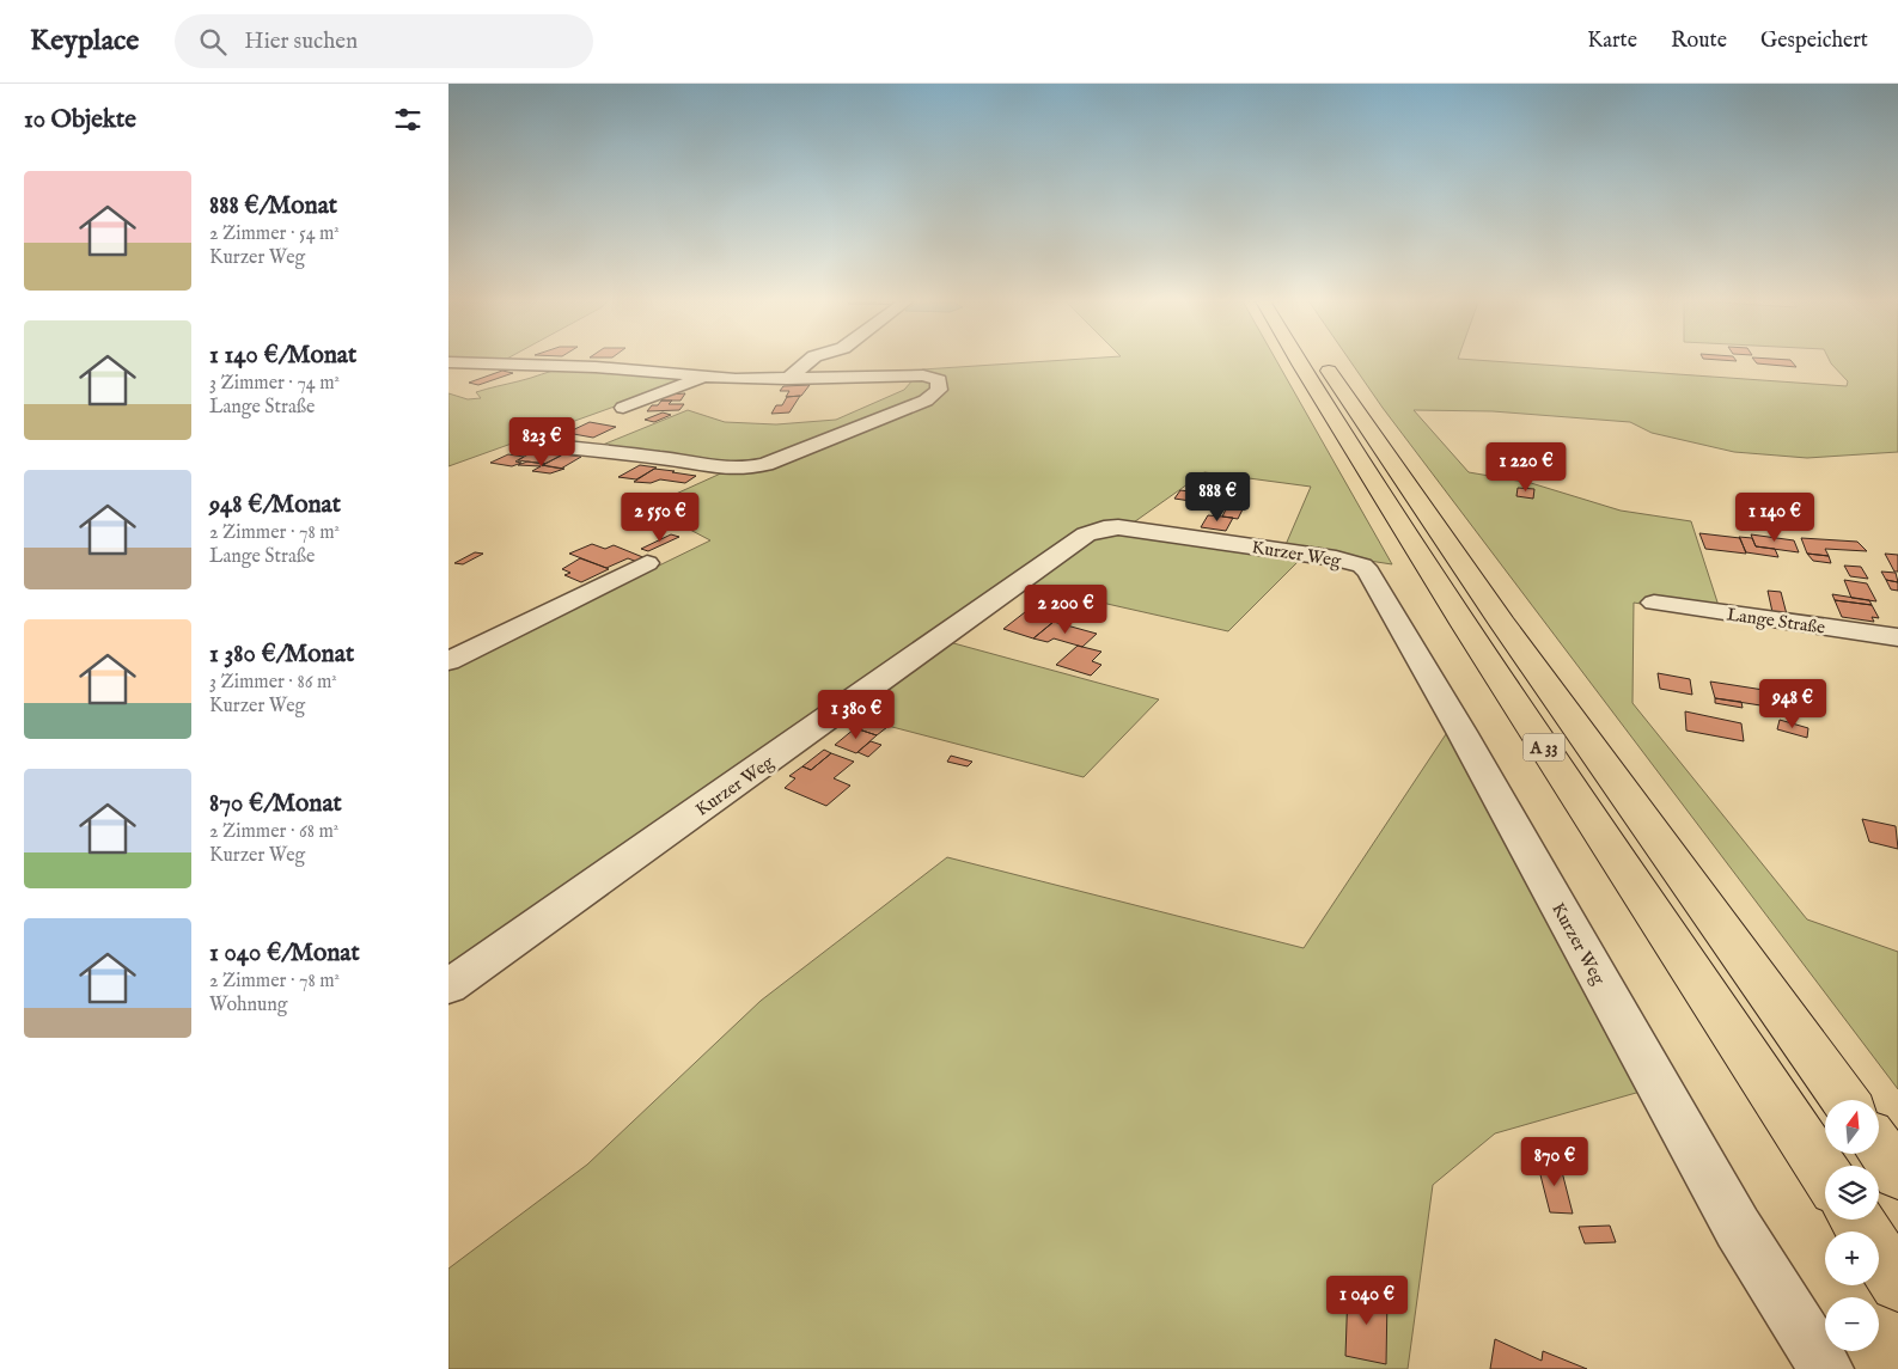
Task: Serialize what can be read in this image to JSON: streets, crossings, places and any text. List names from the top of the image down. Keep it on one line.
{"streets":{"highway":["A 33"],"street":["Kurzer Weg","Lange Straße"]},"north":"top","page":{"header":"Keyplace","search":"Hier suchen","nav":["Karte","Route","Gespeichert"],"heading":"10 Objekte","list":[{"name":"888 €/Monat","note":"2 Zimmer · 54 m² · Kurzer Weg"},{"name":"1 140 €/Monat","note":"3 Zimmer · 74 m² · Lange Straße"},{"name":"948 €/Monat","note":"2 Zimmer · 78 m² · Lange Straße"},{"name":"1 380 €/Monat","note":"3 Zimmer · 86 m² · Kurzer Weg"},{"name":"870 €/Monat","note":"2 Zimmer · 68 m² · Kurzer Weg"},{"name":"1 040 €/Monat","note":"2 Zimmer · 78 m² · Wohnung"}],"price":["823 €","1 220 €","888 €","2 550 €","1 140 €","2 200 €","948 €","1 380 €","870 €","1 040 €"],"map_buttons":["+","−"]}}
